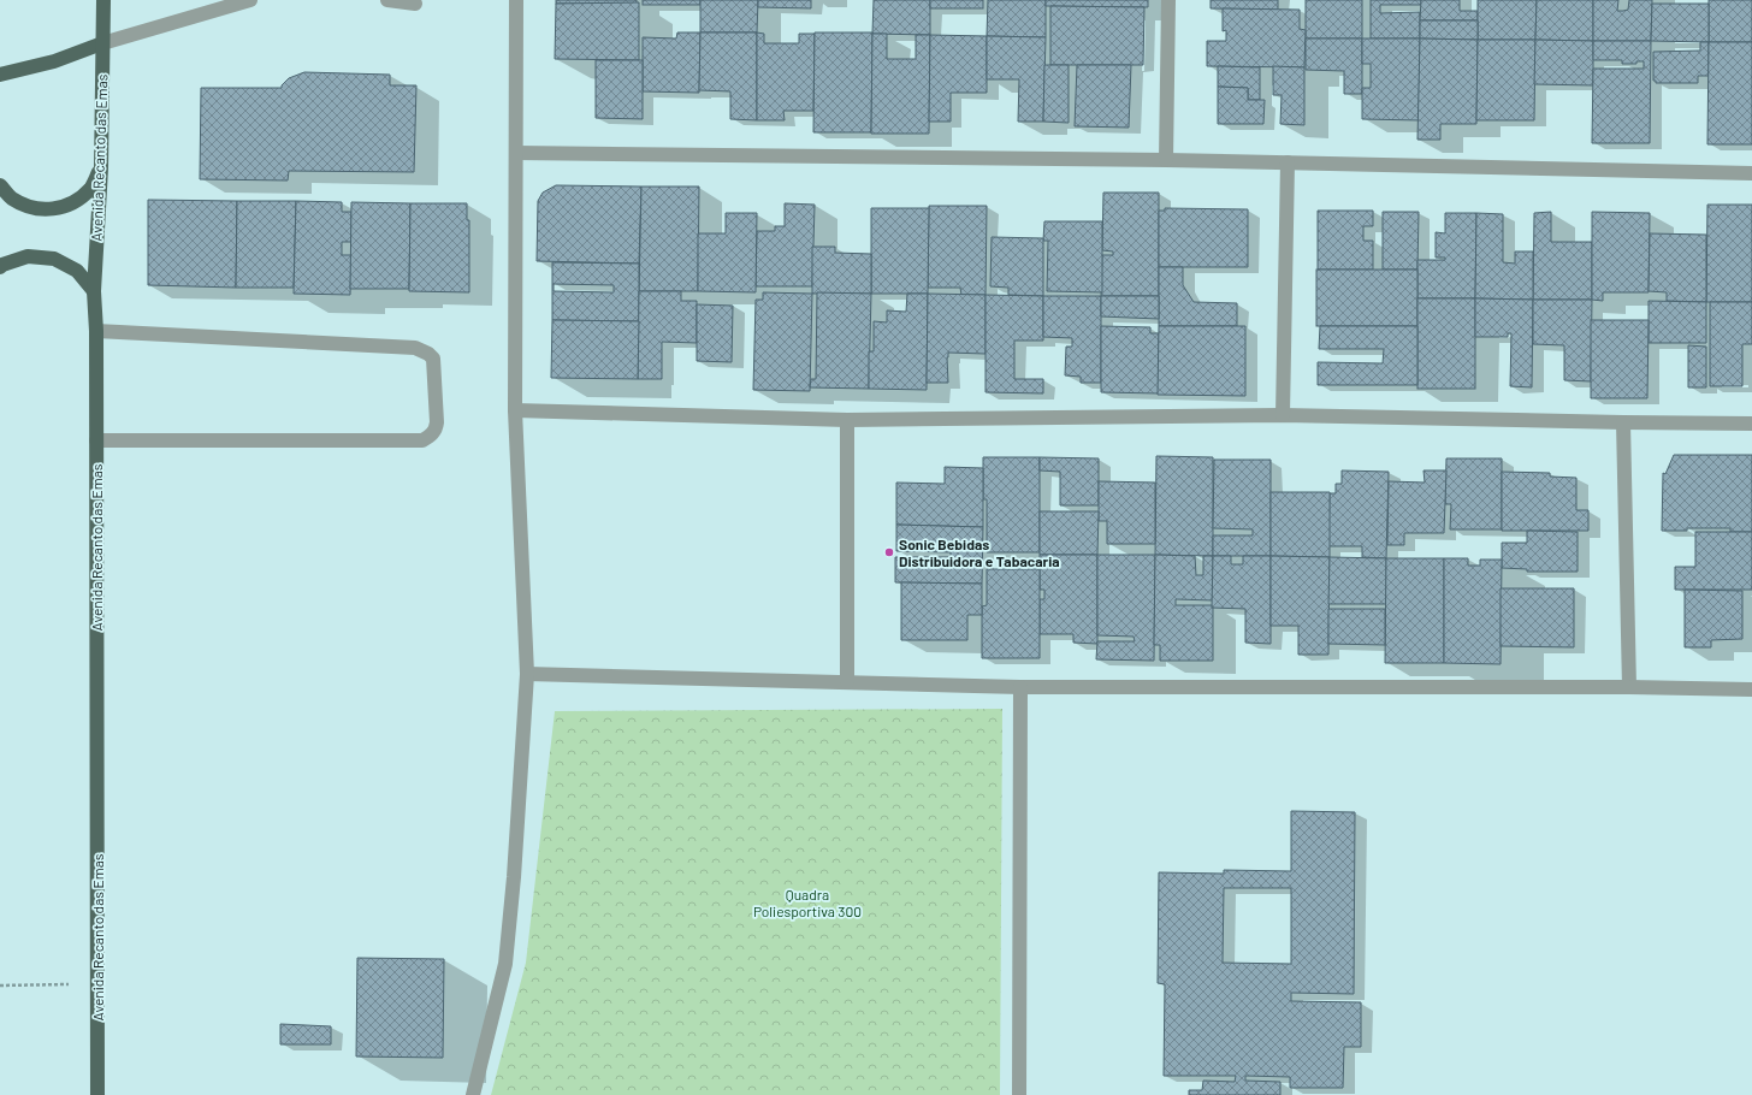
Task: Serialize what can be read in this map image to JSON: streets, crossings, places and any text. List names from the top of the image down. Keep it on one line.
{"streets":{"main road":["Avenida Recanto das Emas"]},"parks":["Quadra Poliesportiva 300"],"places":["Sonic Bebidas Distribuidora e Tabacaria"]}
